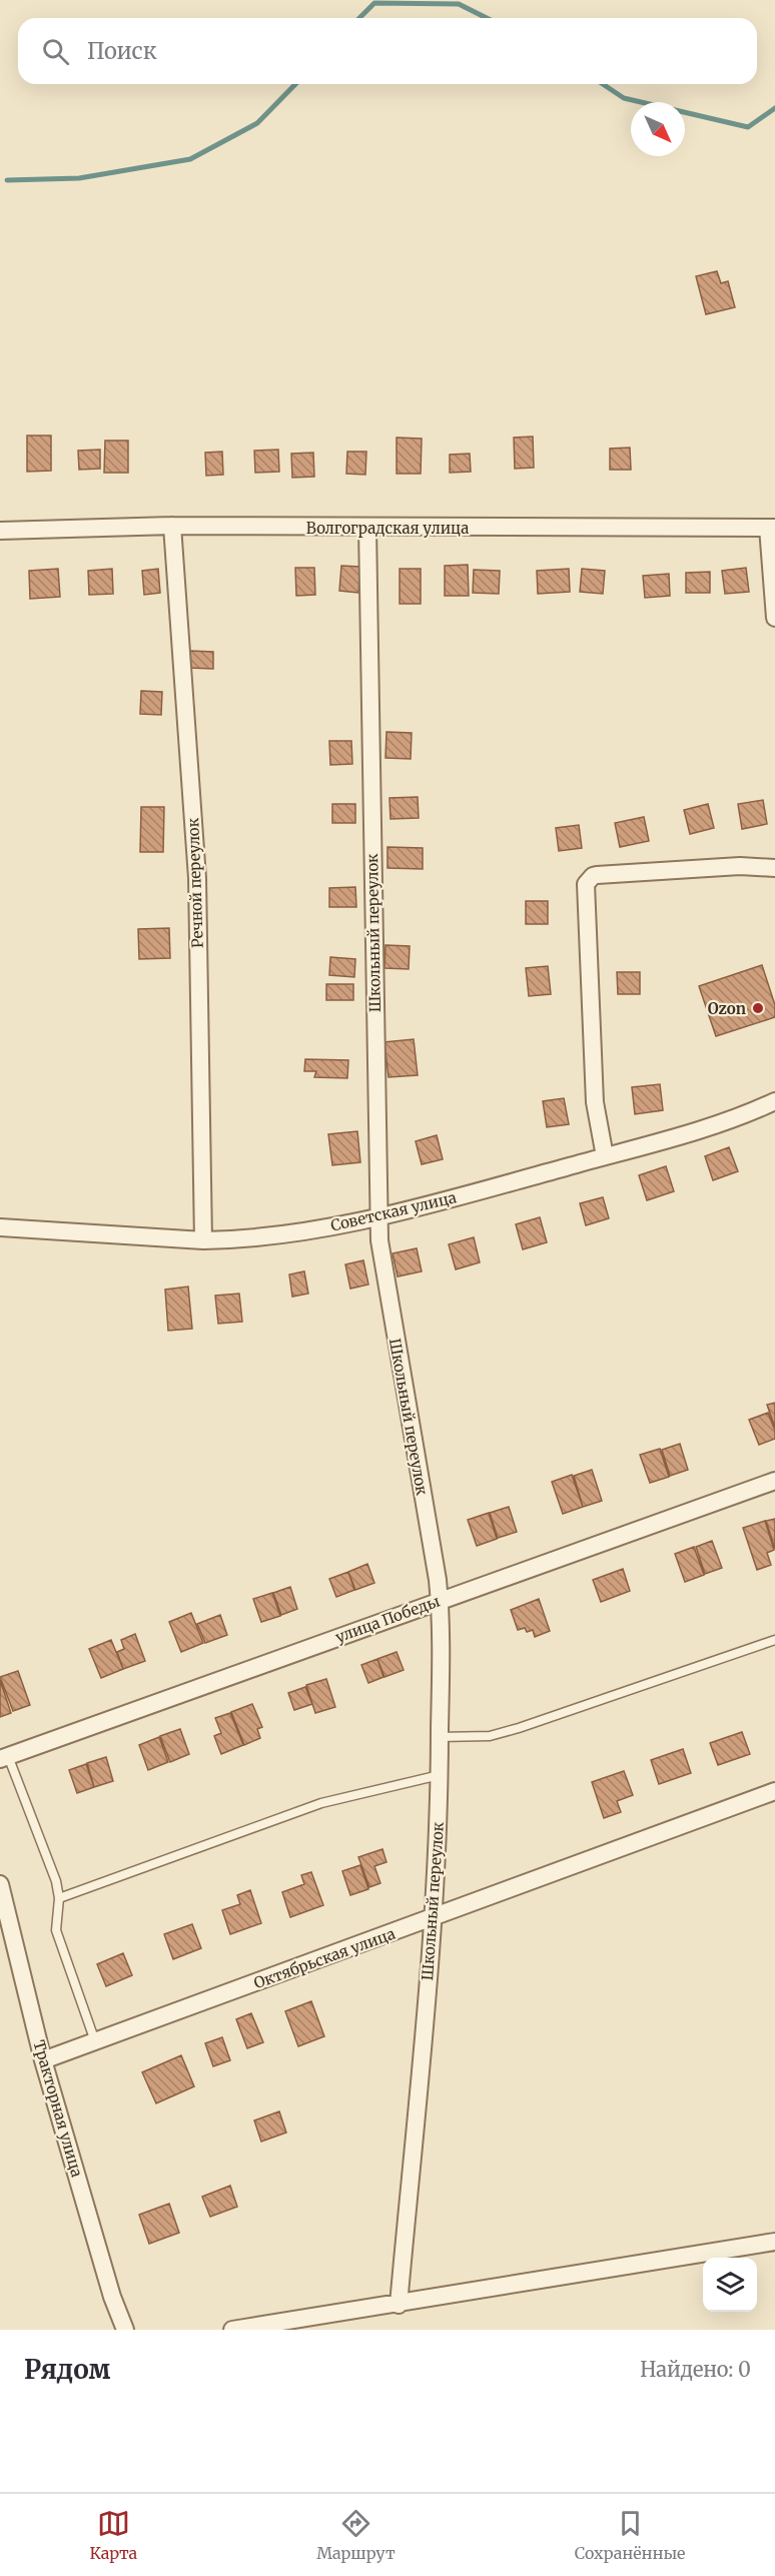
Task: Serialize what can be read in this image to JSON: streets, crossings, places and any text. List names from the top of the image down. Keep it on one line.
{"streets":{"street":["Волгоградская улица","Речной переулок","Школьный переулок","Советская улица","улица Победы","Октябрьская улица","Тракторная улица"]},"crossings":[["Волгоградская улица","Речной переулок"],["Волгоградская улица","Школьный переулок"],["Речной переулок","Советская улица"],["Школьный переулок","Советская улица"],["Школьный переулок","улица Победы"],["Школьный переулок","Октябрьская улица"],["Октябрьская улица","Тракторная улица"]],"places":["Ozon"],"north":"bottom right","page":{"search":"Поиск","heading":["Рядом","Найдено: 0"],"nav":["Карта","Маршрут","Сохранённые"]}}
